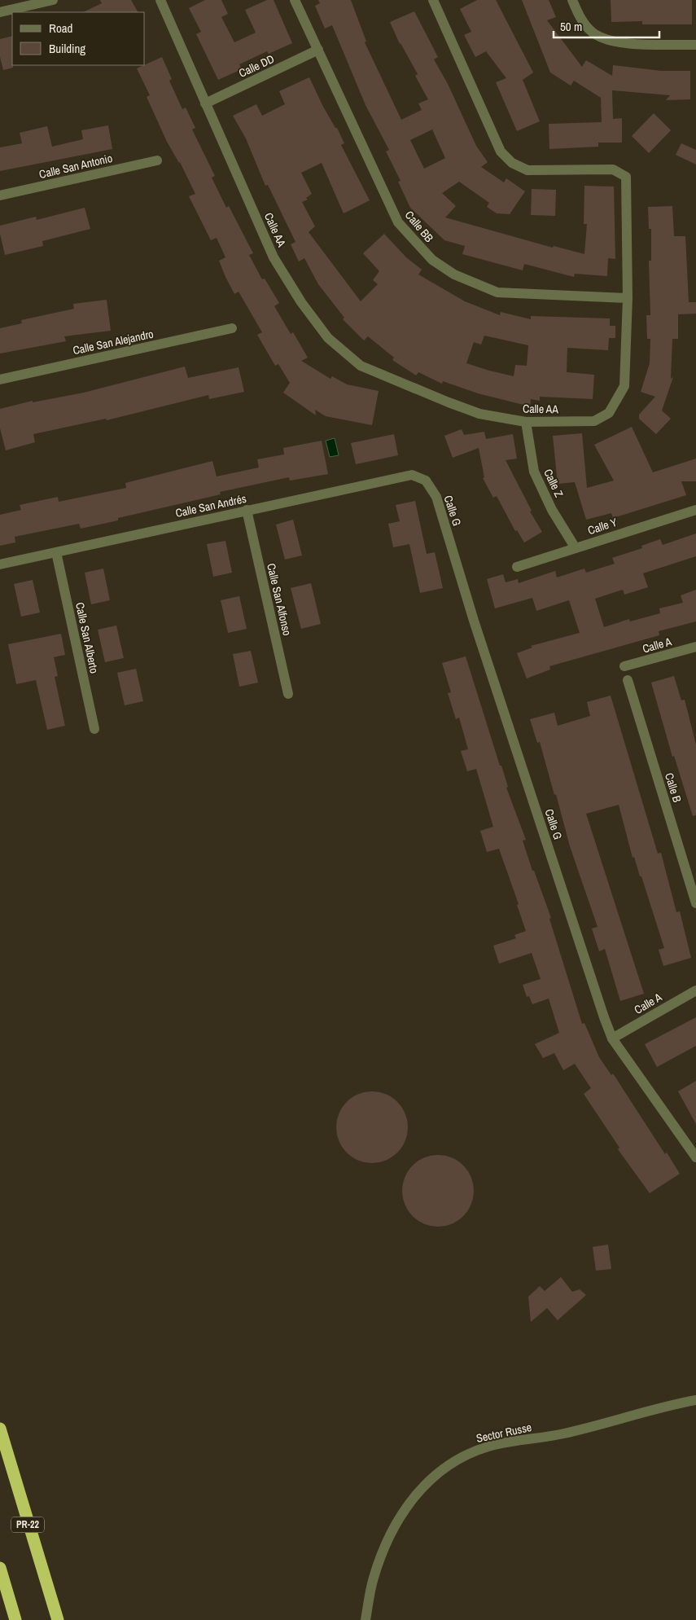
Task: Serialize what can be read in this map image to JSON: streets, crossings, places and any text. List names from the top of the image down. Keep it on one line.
{"streets":{"highway":["PR-22"],"street":["Calle DD","Calle San Antonio","Calle BB","Calle AA","Calle San Alejandro","Calle Z","Calle San Andrés","Calle G","Calle Y","Calle San Alfonso","Calle San Alberto","Calle A","Calle B","Sector Russe"]},"crossings":[["Calle DD","Calle BB"],["Calle DD","Calle AA"],["Calle BB","Calle AA"],["Calle AA","Calle Z"],["Calle Z","Calle Y"],["Calle San Andrés","Calle G"],["Calle San Andrés","Calle San Alfonso"],["Calle San Andrés","Calle San Alberto"],["Calle G","Calle A"]],"legend":["Road","Building"],"scale_bar":"50 m"}
